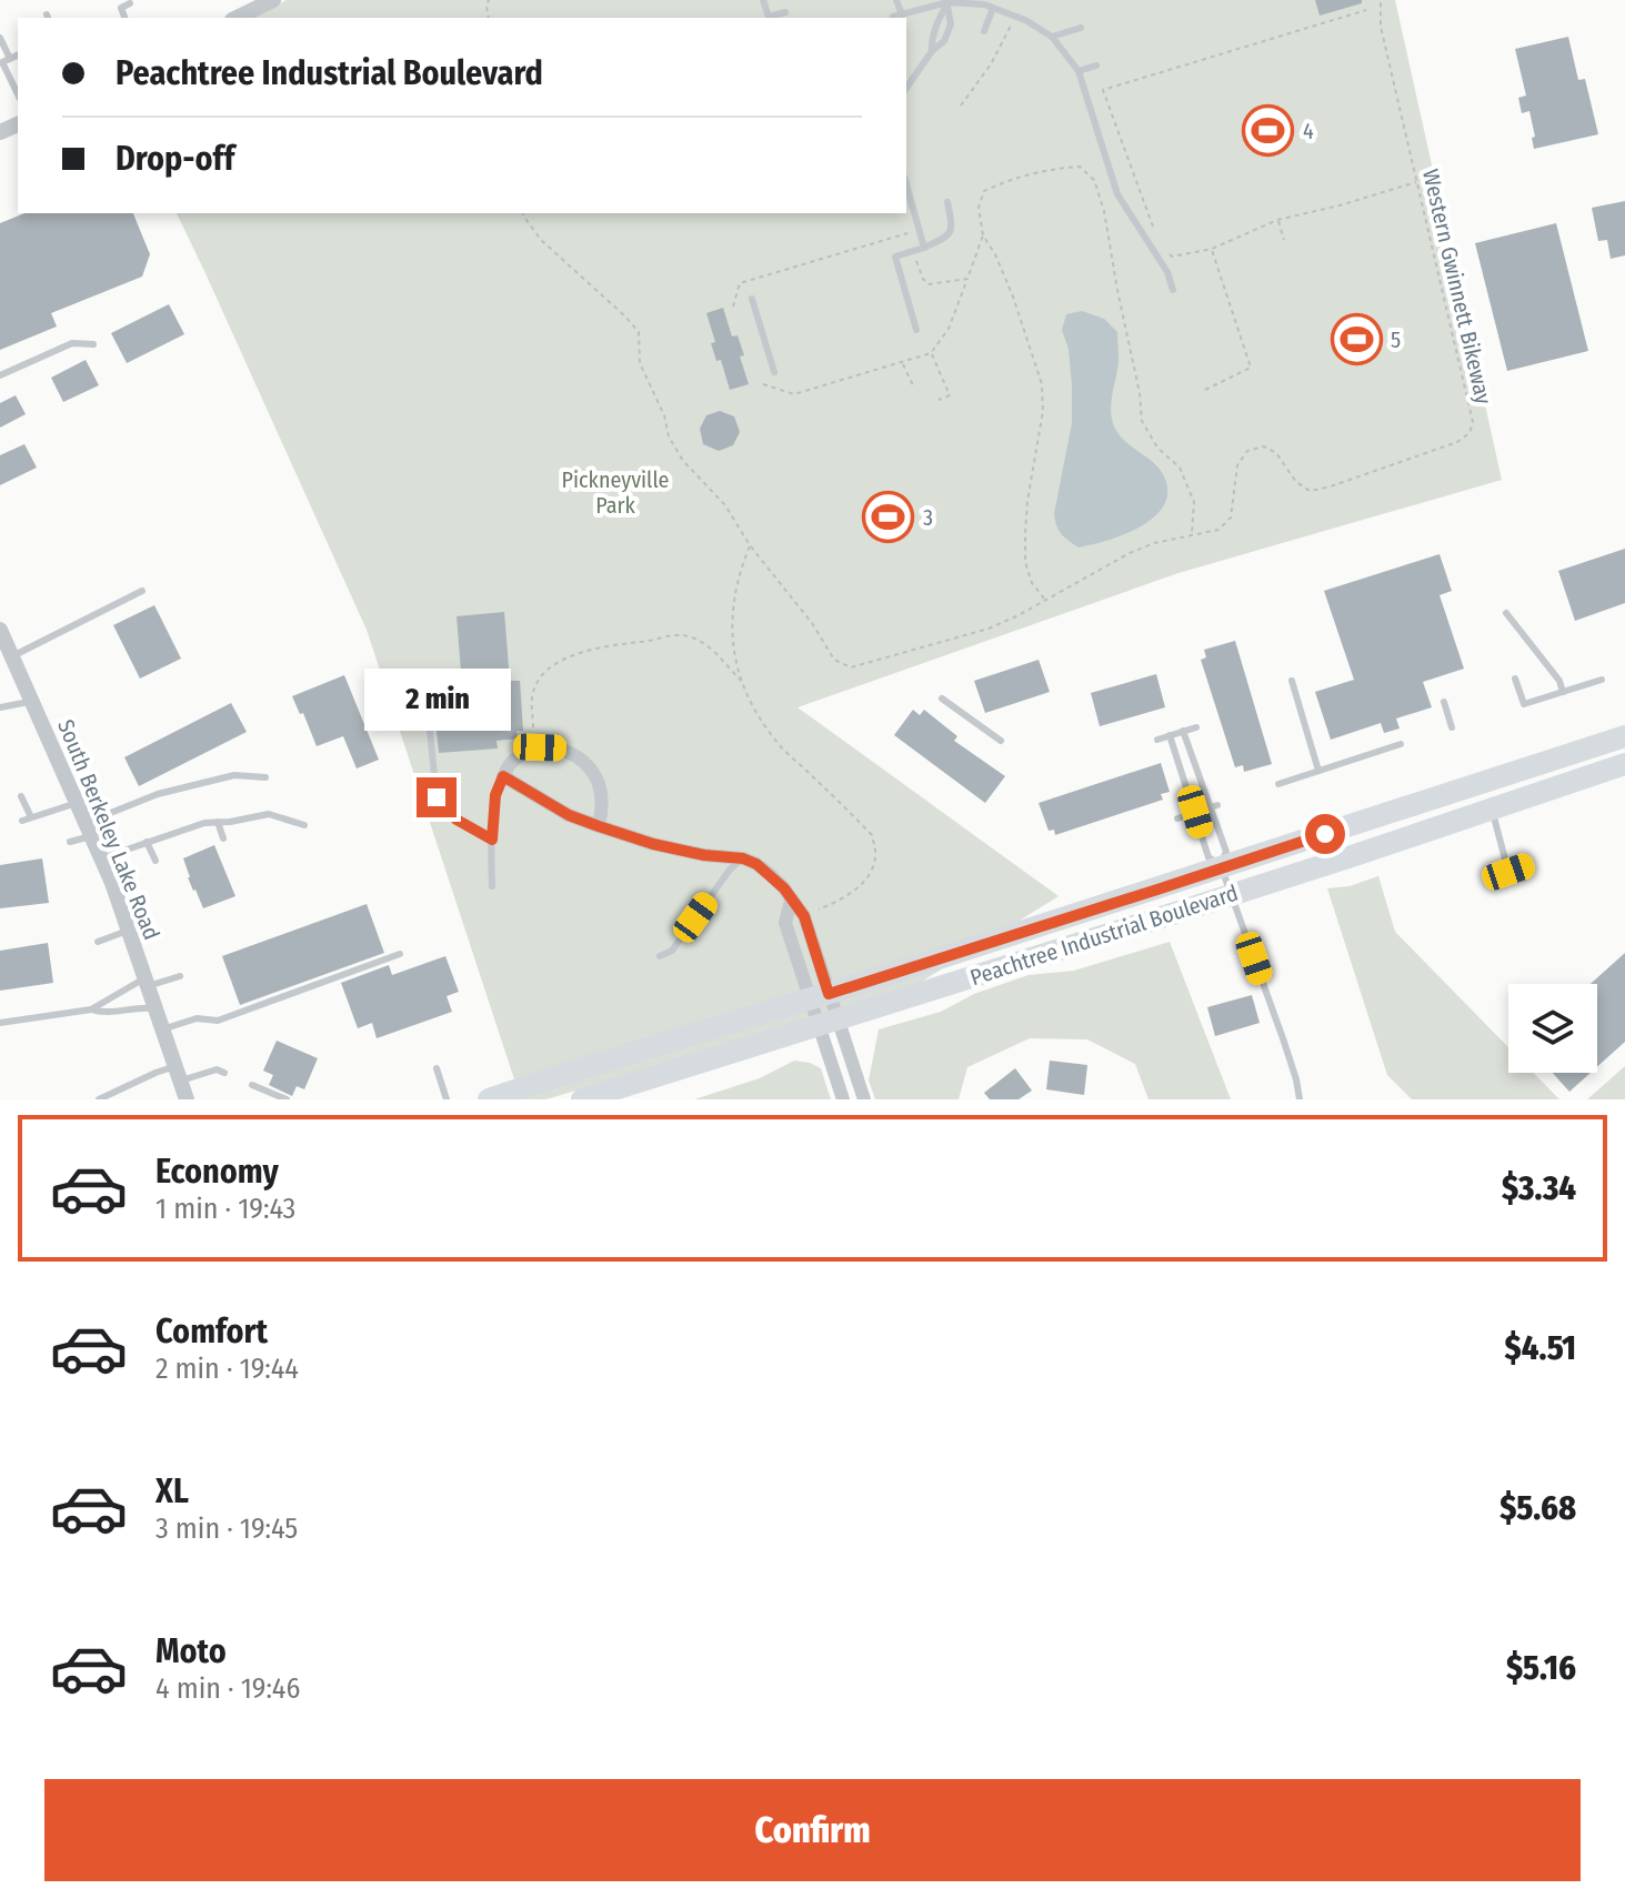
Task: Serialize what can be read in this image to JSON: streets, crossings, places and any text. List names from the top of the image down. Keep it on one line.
{"streets":{"highway":["Peachtree Industrial Boulevard"],"street":["South Berkeley Lake Road"],"path":["Western Gwinnett Bikeway"]},"parks":["Pickneyville Park"],"places":{"sports":["4","5","3"]},"page":{"banner":["Peachtree Industrial Boulevard","Drop-off"],"bubble":"2 min","list":[{"name":"Economy","note":"1 min · 19:43","value":"$3.34"},{"name":"Comfort","note":"2 min · 19:44","value":"$4.51"},{"name":"XL","note":"3 min · 19:45","value":"$5.68"},{"name":"Moto","note":"4 min · 19:46","value":"$5.16"}],"buttons":"Confirm"}}
